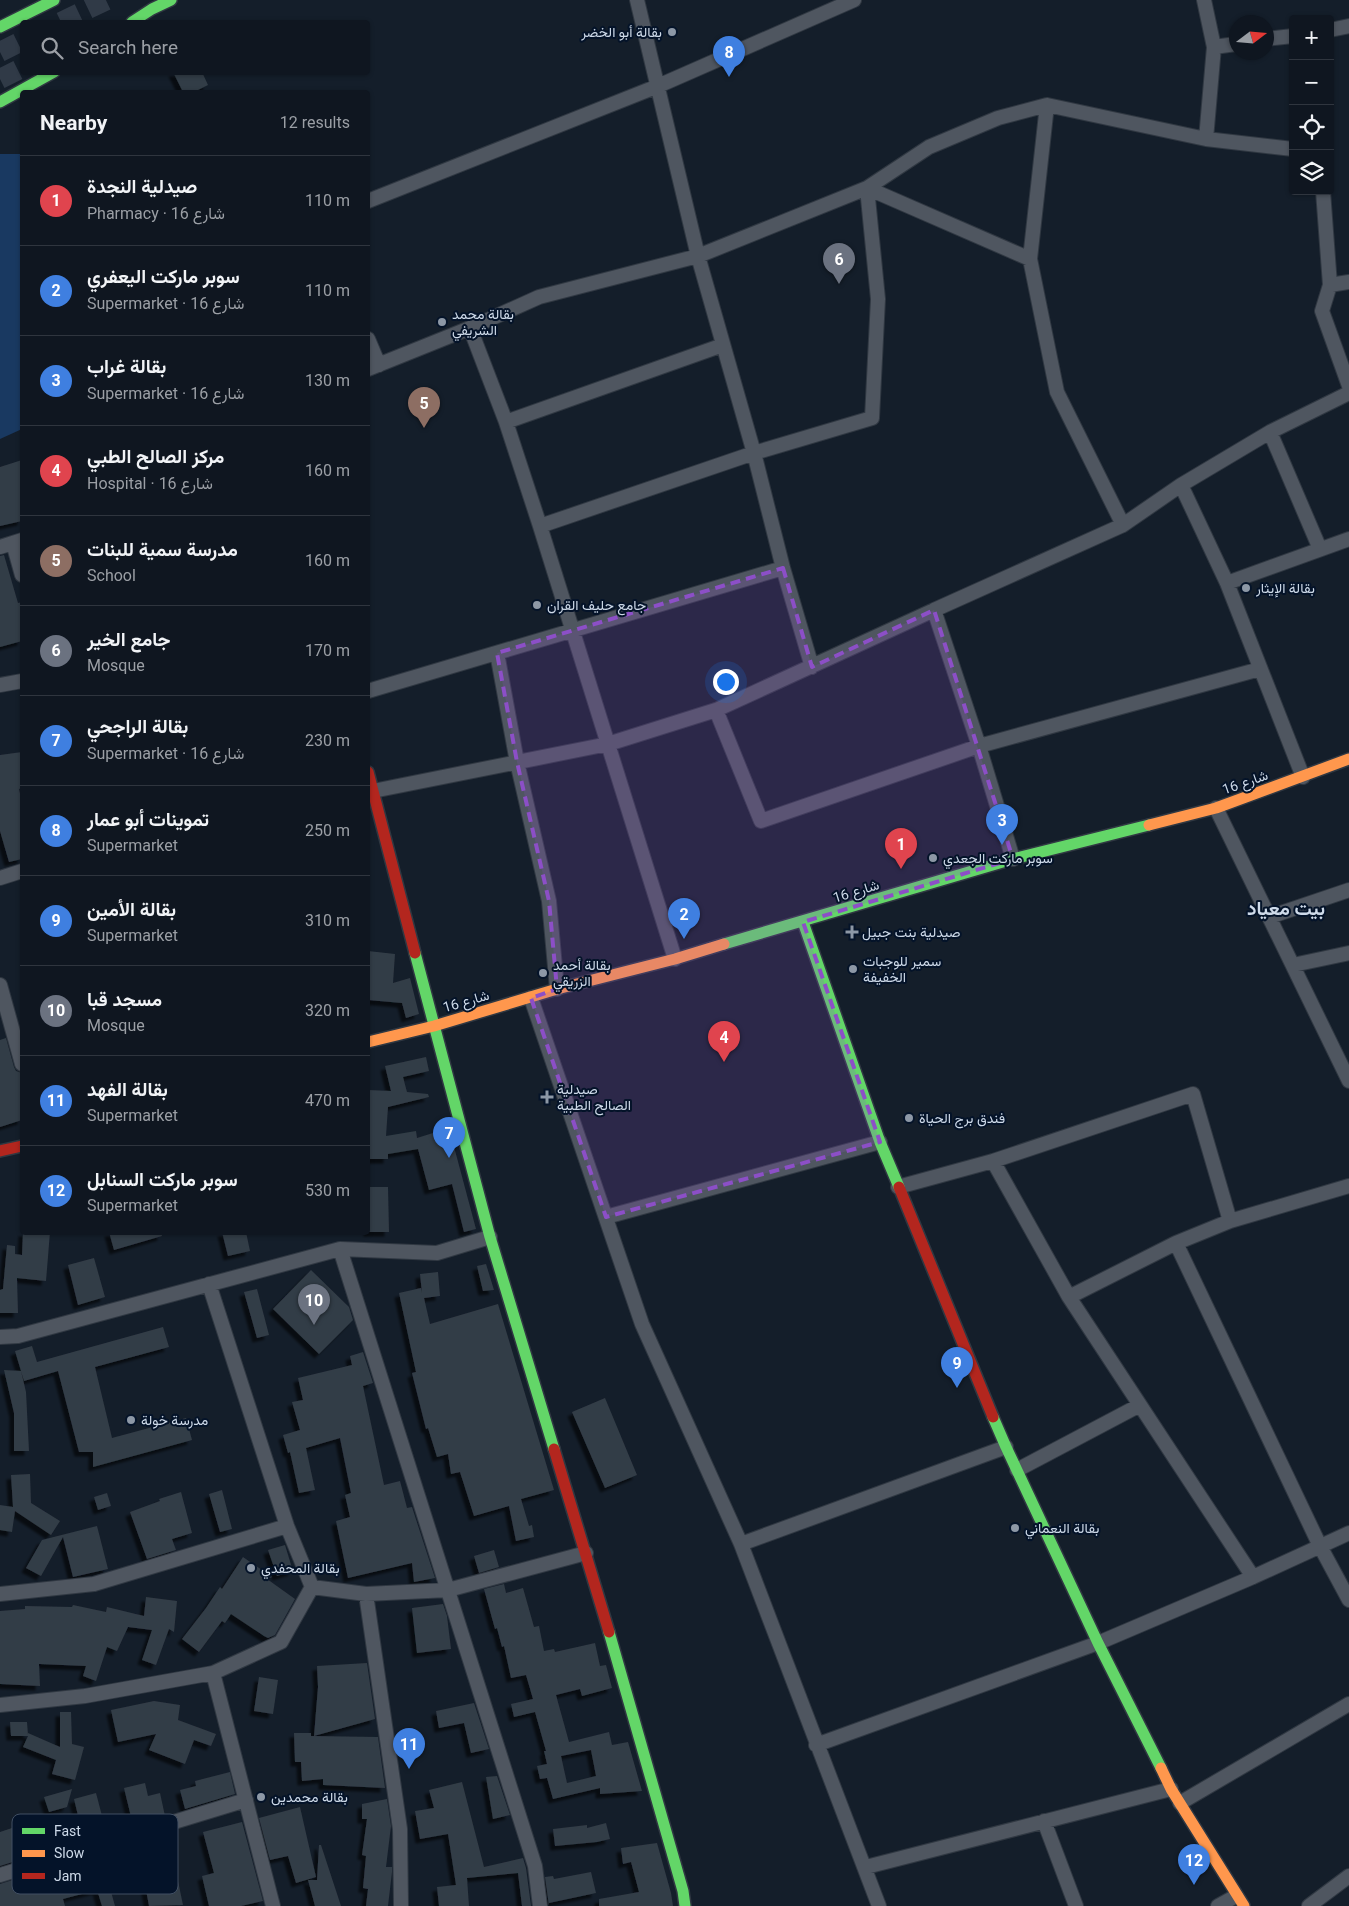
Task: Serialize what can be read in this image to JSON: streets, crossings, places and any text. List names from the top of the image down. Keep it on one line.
{"streets":{"street":["شارع 16"]},"districts":["بيت معياد"],"places":{"other":["بقالة أبو الخضر","بقالة محمد الشريفي","بقالة الإيثار","جامع حليف القران","سوبر ماركت الجعدي","سمير للوجبات الخفيفة","بقالة أحمد الزريقي","فندق برج الحياة","مدرسة خولة","بقالة النعماني","بقالة المحفدي","بقالة محمدين"],"health":["صيدلية بنت جبيل","صيدلية الصالح الطبية"]},"legend":["Fast","Slow","Jam"],"north":"right","page":{"map_buttons":["+","−"],"search":"Search here","pins":["8","6","5","3","1","2","4","7","10","9","11","12"],"heading":["Nearby","12 results"],"list":[{"mark":"1","name":"صيدلية النجدة","note":"Pharmacy · شارع 16","value":"110 m"},{"mark":"2","name":"سوبر ماركت اليعفري","note":"Supermarket · شارع 16","value":"110 m"},{"mark":"3","name":"بقالة غراب","note":"Supermarket · شارع 16","value":"130 m"},{"mark":"4","name":"مركز الصالح الطبي","note":"Hospital · شارع 16","value":"160 m"},{"mark":"5","name":"مدرسة سمية للبنات","note":"School","value":"160 m"},{"mark":"6","name":"جامع الخير","note":"Mosque","value":"170 m"},{"mark":"7","name":"بقالة الراجحي","note":"Supermarket · شارع 16","value":"230 m"},{"mark":"8","name":"تموينات أبو عمار","note":"Supermarket","value":"250 m"},{"mark":"9","name":"بقالة الأمين","note":"Supermarket","value":"310 m"},{"mark":"10","name":"مسجد قبا","note":"Mosque","value":"320 m"},{"mark":"11","name":"بقالة الفهد","note":"Supermarket","value":"470 m"},{"mark":"12","name":"سوبر ماركت السنابل","note":"Supermarket","value":"530 m"}]}}
